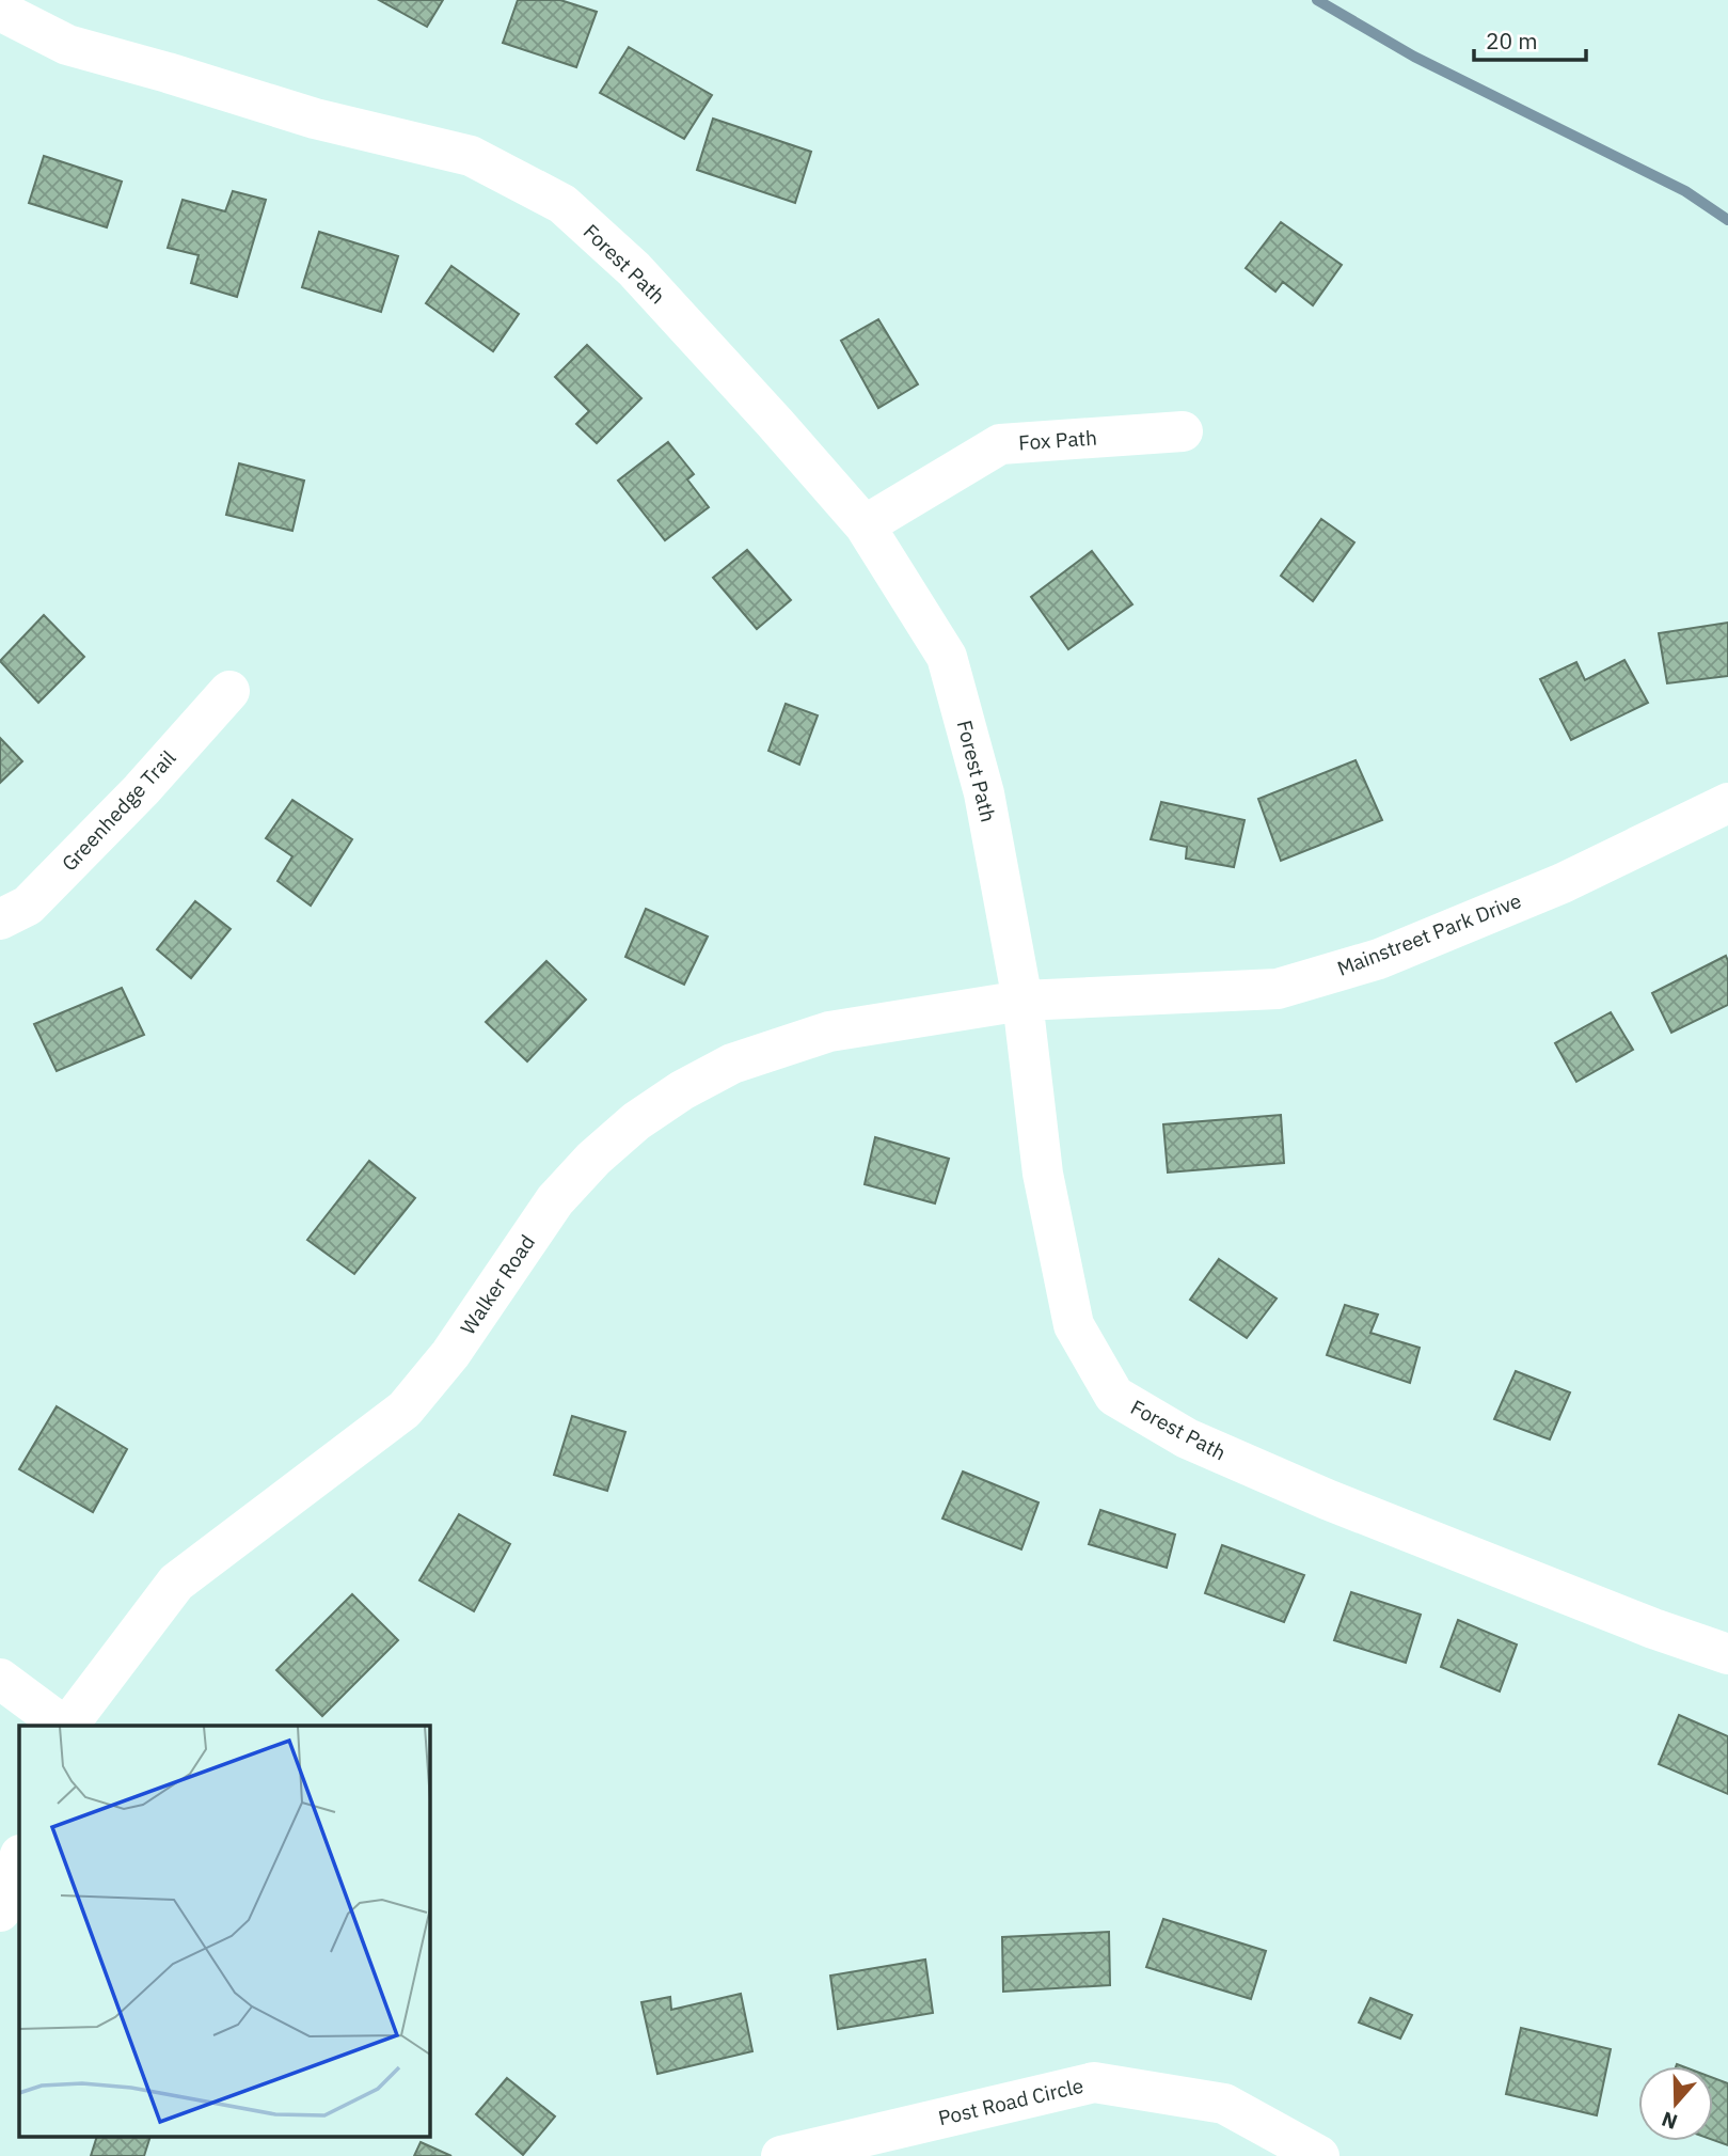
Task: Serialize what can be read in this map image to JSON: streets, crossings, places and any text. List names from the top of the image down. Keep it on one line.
{"streets":{"street":["Forest Path","Fox Path","Greenhedge Trail","Mainstreet Park Drive","Walker Road","Post Road Circle"]},"crossings":[["Forest Path","Fox Path"],["Forest Path","Mainstreet Park Drive"],["Forest Path","Walker Road"],["Mainstreet Park Drive","Walker Road"]],"scale_bar":"20 m","north":"bottom"}
